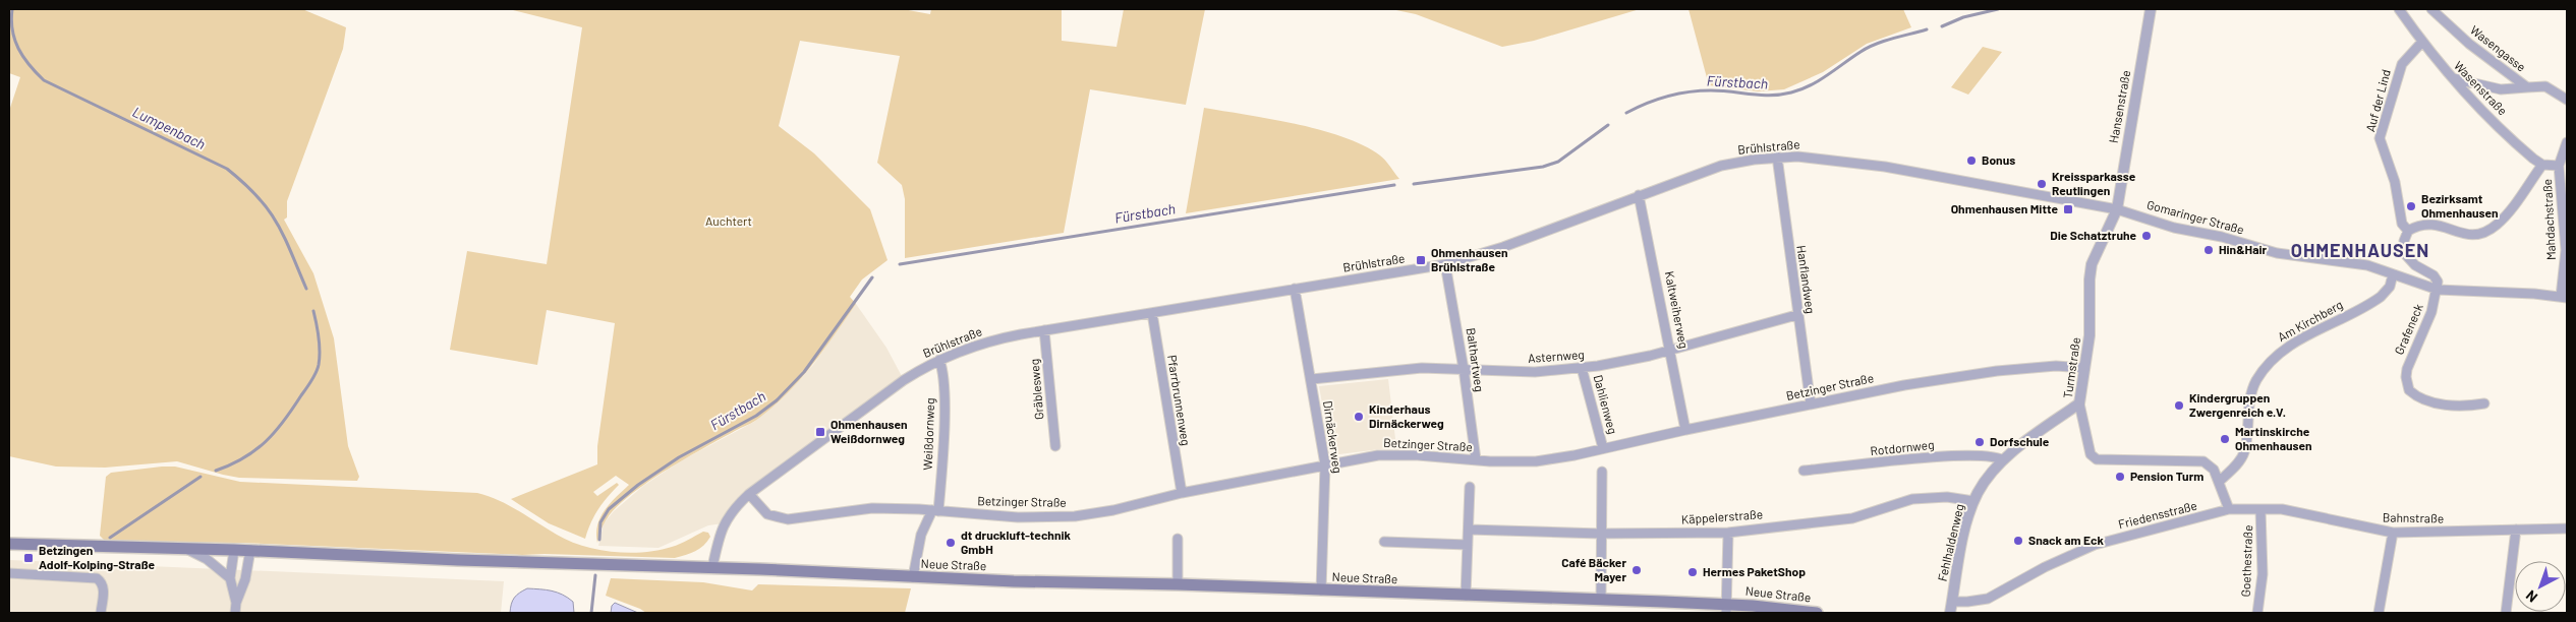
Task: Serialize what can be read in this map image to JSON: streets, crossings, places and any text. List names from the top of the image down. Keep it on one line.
{"streets":{"main road":["Neue Straße"],"street":["Wasengasse","Wasenstraße","Auf der Lind","Hansenstraße","Brühlstraße","Gomaringer Straße","Mahdachstraße","Hanflandweg","Kaltweiherweg","Am Kirchberg","Grafeneck","Asternweg","Balthartweg","Turmstraße","Betzinger Straße","Gräblesweg","Pfarrbrunnenweg","Dahlienweg","Weißdornweg","Dirnäckerweg","Rotdornweg","Friedensstraße","Käppelerstraße","Bahnstraße","Fehlhaldenweg","Goethestraße"]},"crossings":[["Wasengasse","Wasenstraße"],["Wasenstraße","Auf der Lind"],["Auf der Lind","Gomaringer Straße"],["Auf der Lind","Grafeneck"],["Hansenstraße","Brühlstraße"],["Hansenstraße","Gomaringer Straße"],["Hansenstraße","Turmstraße"],["Brühlstraße","Gomaringer Straße"],["Brühlstraße","Hanflandweg"],["Brühlstraße","Kaltweiherweg"],["Brühlstraße","Balthartweg"],["Brühlstraße","Turmstraße"],["Brühlstraße","Betzinger Straße"],["Brühlstraße","Gräblesweg"],["Brühlstraße","Pfarrbrunnenweg"],["Brühlstraße","Weißdornweg"],["Brühlstraße","Dirnäckerweg"],["Brühlstraße","Neue Straße"],["Gomaringer Straße","Mahdachstraße"],["Gomaringer Straße","Am Kirchberg"],["Gomaringer Straße","Grafeneck"],["Gomaringer Straße","Turmstraße"],["Hanflandweg","Asternweg"],["Hanflandweg","Betzinger Straße"],["Kaltweiherweg","Asternweg"],["Kaltweiherweg","Betzinger Straße"],["Am Kirchberg","Turmstraße"],["Asternweg","Balthartweg"],["Asternweg","Dahlienweg"],["Asternweg","Dirnäckerweg"],["Balthartweg","Betzinger Straße"],["Turmstraße","Betzinger Straße"],["Turmstraße","Fehlhaldenweg"],["Betzinger Straße","Pfarrbrunnenweg"],["Betzinger Straße","Dahlienweg"],["Betzinger Straße","Weißdornweg"],["Betzinger Straße","Dirnäckerweg"],["Weißdornweg","Neue Straße"],["Dirnäckerweg","Neue Straße"],["Rotdornweg","Fehlhaldenweg"],["Friedensstraße","Bahnstraße"],["Friedensstraße","Fehlhaldenweg"],["Friedensstraße","Goethestraße"],["Käppelerstraße","Fehlhaldenweg"],["Bahnstraße","Goethestraße"]],"districts":["OHMENHAUSEN"],"water":["Fürstbach","Lumpenbach"],"parks":["Auchtert"],"places":{"other":["Bonus","Kreissparkasse Reutlingen","Bezirksamt Ohmenhausen","Die Schatztruhe","Hin&Hair","Kindergruppen Zwergenreich e.V.","Kinderhaus Dirnäckerweg","Martinskirche Ohmenhausen","Dorfschule","Pension Turm","Snack am Eck","dt druckluft-technik GmbH","Café Bäcker Mayer","Hermes PaketShop"],"transit":["Ohmenhausen Mitte","Ohmenhausen Brühlstraße","Ohmenhausen Weißdornweg","Betzingen Adolf-Kolping-Straße"]},"north":"bottom left"}
